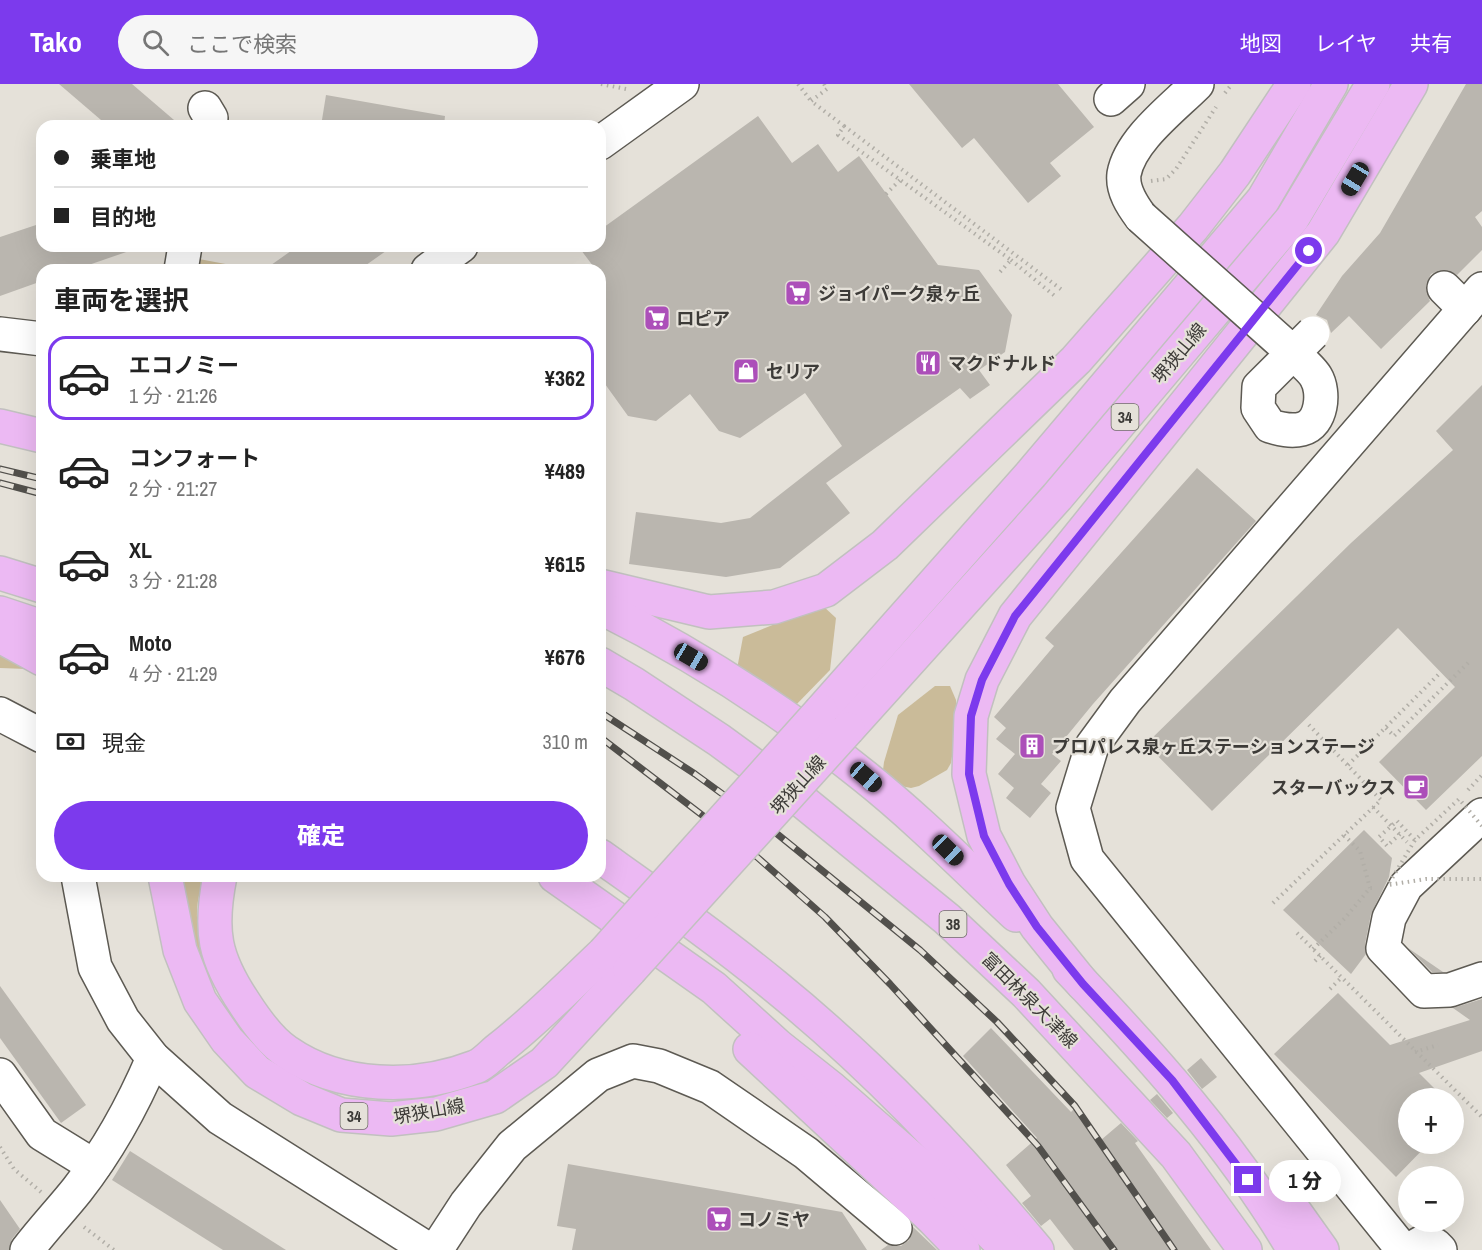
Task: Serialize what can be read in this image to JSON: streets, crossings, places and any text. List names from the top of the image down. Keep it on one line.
{"streets":{"main road":["堺狭山線","34","38","富田林泉大津線"]},"places":{"supermarket":["ジョイパーク泉ヶ丘","ロピア","コノミヤ"],"restaurant":["マクドナルド"],"shop":["セリア"],"building":["プロパレス泉ヶ丘ステーションステージ"],"cafe":["スターバックス"]},"page":{"header":"Tako","search":"ここで検索","nav":["地図","レイヤ","共有"],"banner":["乗車地","目的地"],"heading":"車両を選択","list":[{"name":"エコノミー","note":"1 分 · 21:26","value":"¥362"},{"name":"コンフォート","note":"2 分 · 21:27","value":"¥489"},{"name":"XL","note":"3 分 · 21:28","value":"¥615"},{"name":"Moto","note":"4 分 · 21:29","value":"¥676"}],"pay":["現金","310 m"],"buttons":"確定","map_buttons":["+","−"],"bubble":"1 分"}}
